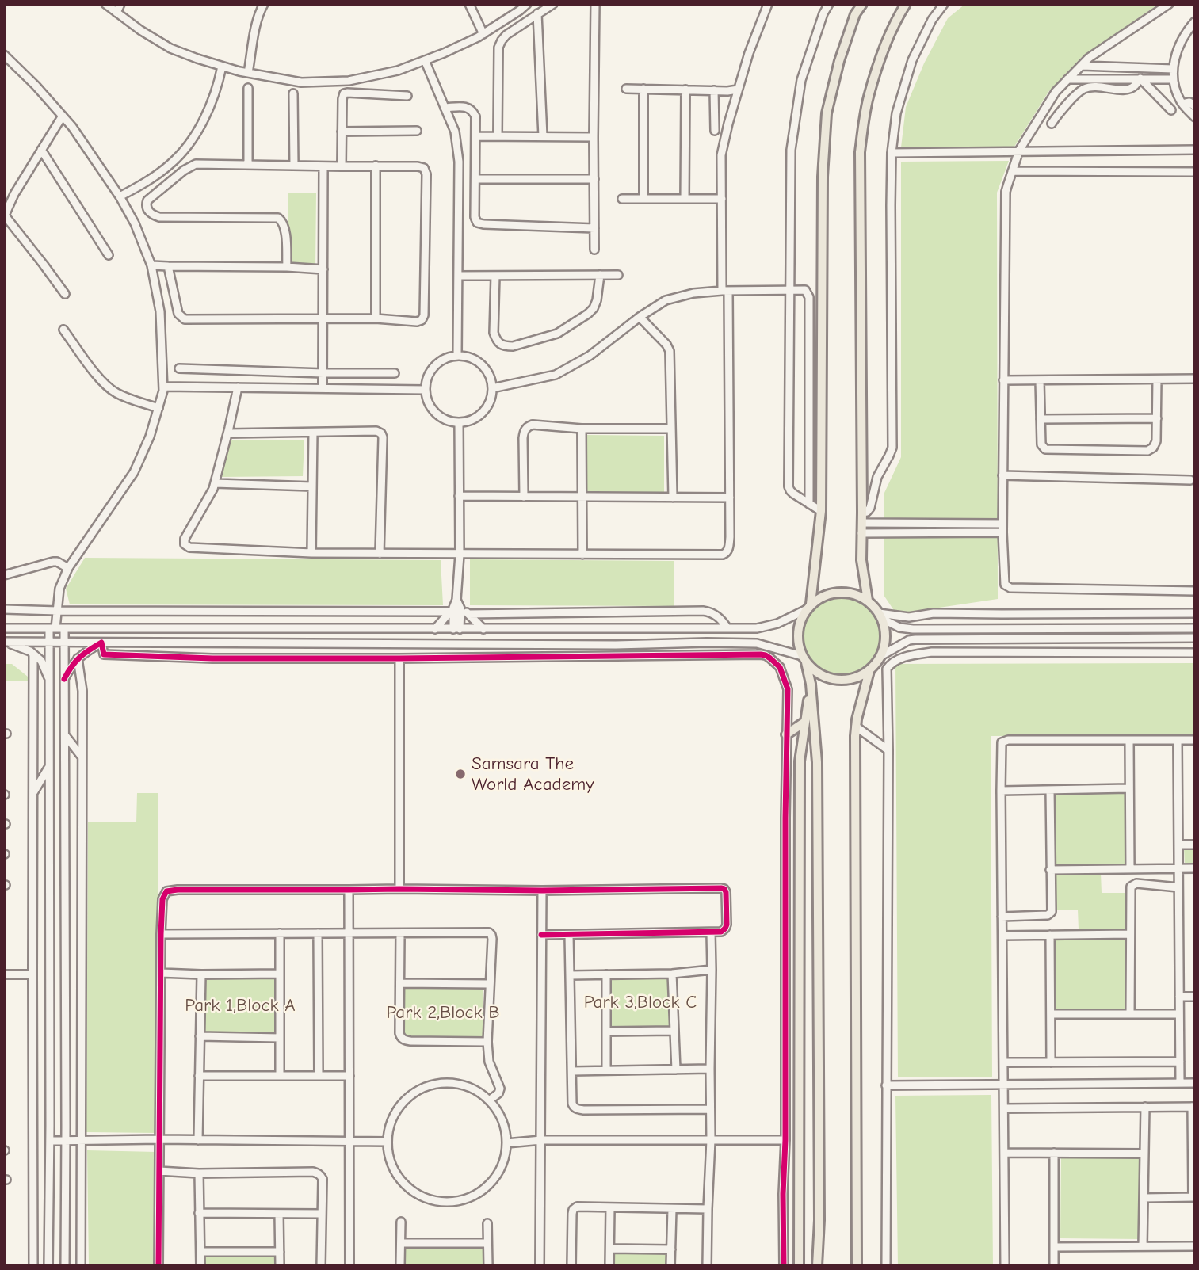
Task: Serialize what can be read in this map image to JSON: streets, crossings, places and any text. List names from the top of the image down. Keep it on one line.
{"parks":["Park 3,Block C","Park 1,Block A","Park 2,Block B"],"places":["Samsara The World Academy"]}
